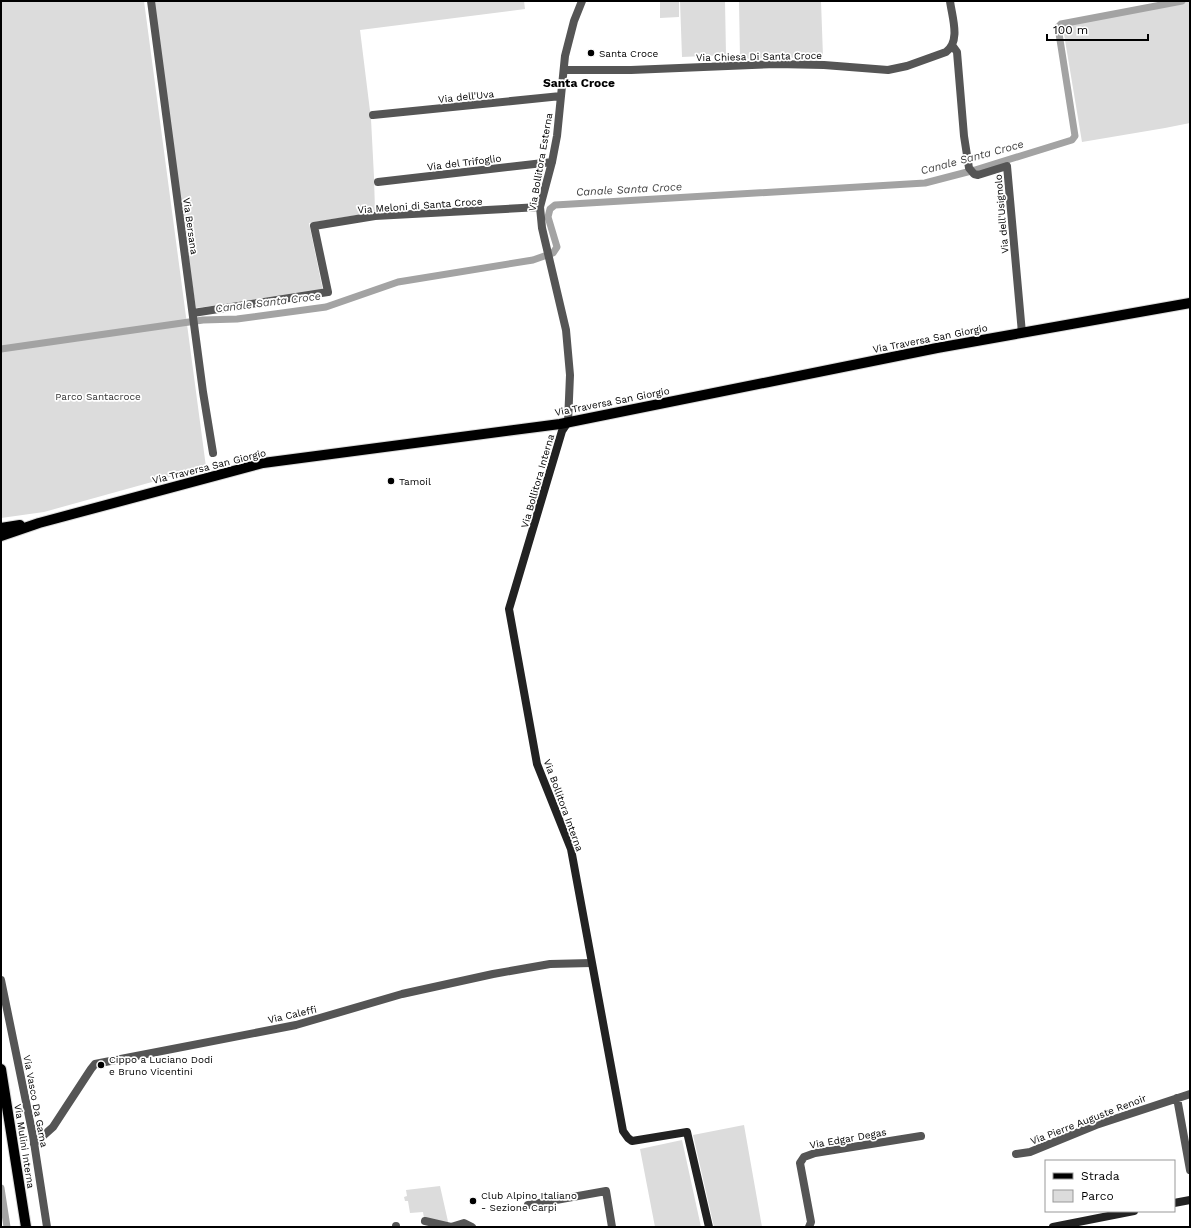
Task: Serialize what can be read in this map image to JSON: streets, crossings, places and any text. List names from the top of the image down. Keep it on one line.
{"streets":{"main road":["Via Traversa San Giorgio","Via Mulini Interna"],"street":["Via Chiesa Di Santa Croce","Via dell'Uva","Via del Trifoglio","Via Bollitora Esterna","Via Meloni di Santa Croce","Via dell'Usignolo","Via Bersana","Via Bollitora Interna","Via Caleffi","Via Vasco Da Gama","Via Pierre Auguste Renoir","Via Edgar Degas"]},"crossings":[["Via Chiesa Di Santa Croce","Via Bollitora Esterna"],["Via Chiesa Di Santa Croce","Via dell'Usignolo"],["Via dell'Uva","Via Bollitora Esterna"],["Via del Trifoglio","Via Bollitora Esterna"],["Via Bollitora Esterna","Via Meloni di Santa Croce"],["Via Bollitora Esterna","Via Traversa San Giorgio"],["Via Bollitora Esterna","Via Bollitora Interna"],["Via Meloni di Santa Croce","Via Bersana"],["Via dell'Usignolo","Via Traversa San Giorgio"],["Via Traversa San Giorgio","Via Bollitora Interna"],["Via Bollitora Interna","Via Caleffi"],["Via Caleffi","Via Vasco Da Gama"]],"districts":["Santa Croce"],"water":["Canale Santa Croce"],"parks":["Parco Santacroce"],"places":["Santa Croce","Tamoil","Cippo a Luciano Dodi e Bruno Vicentini","Club Alpino Italiano - Sezione Carpi"],"legend":["Strada","Parco"],"scale_bar":"100 m"}
